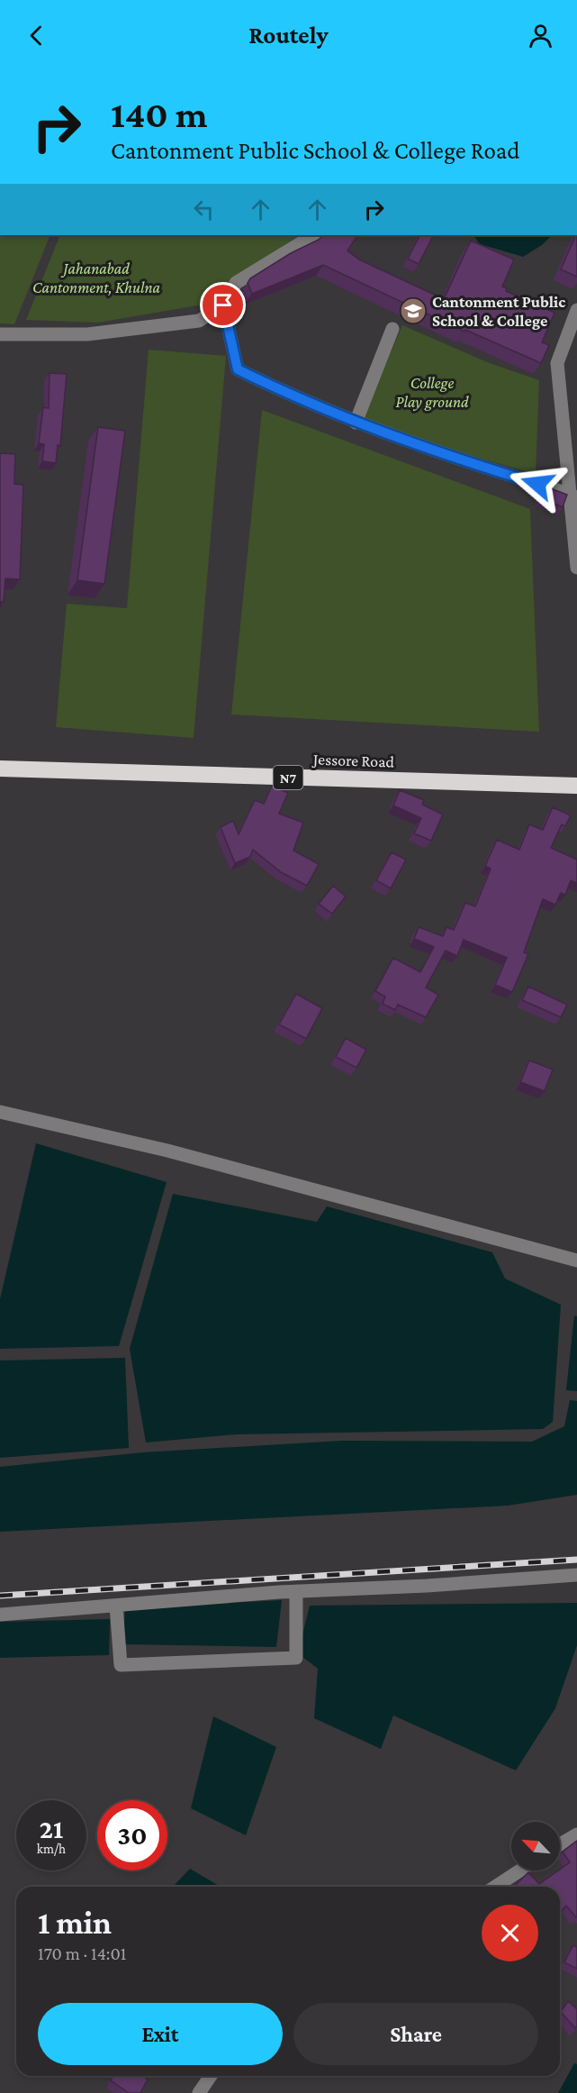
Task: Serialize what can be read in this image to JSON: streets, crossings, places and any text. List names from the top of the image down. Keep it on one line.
{"streets":{"highway":["Jessore Road","N7"]},"parks":["Jahanabad Cantonment, Khulna","College Play ground"],"places":{"school or university":["Cantonment Public School & College"]},"north":"top left","page":{"header":"Routely","turn":["140 m","Cantonment Public School & College Road"],"speed":"21 km/h","limit":"30","heading":["1 min","170 m · 14:01"],"buttons":["Exit","Share"]}}
